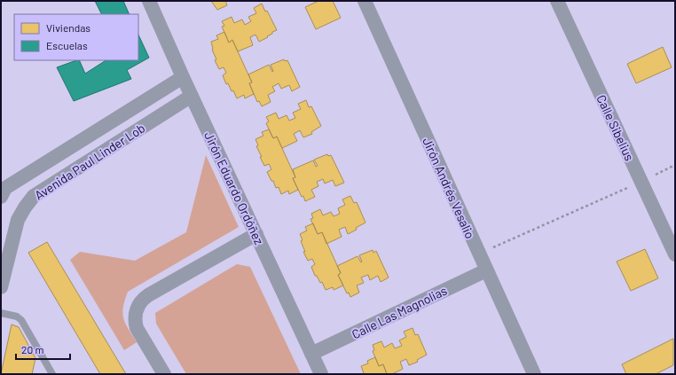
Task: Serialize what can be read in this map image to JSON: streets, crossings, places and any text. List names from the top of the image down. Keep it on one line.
{"streets":{"street":["Calle Sibelius","Avenida Paul Linder Lob","Jirón Eduardo Ordóñez","Jirón Andrés Vesalio","Calle Las Magnolias"]},"crossings":[["Avenida Paul Linder Lob","Jirón Eduardo Ordóñez"],["Jirón Eduardo Ordóñez","Calle Las Magnolias"],["Jirón Andrés Vesalio","Calle Las Magnolias"]],"legend":["Viviendas","Escuelas"],"scale_bar":"20 m"}
